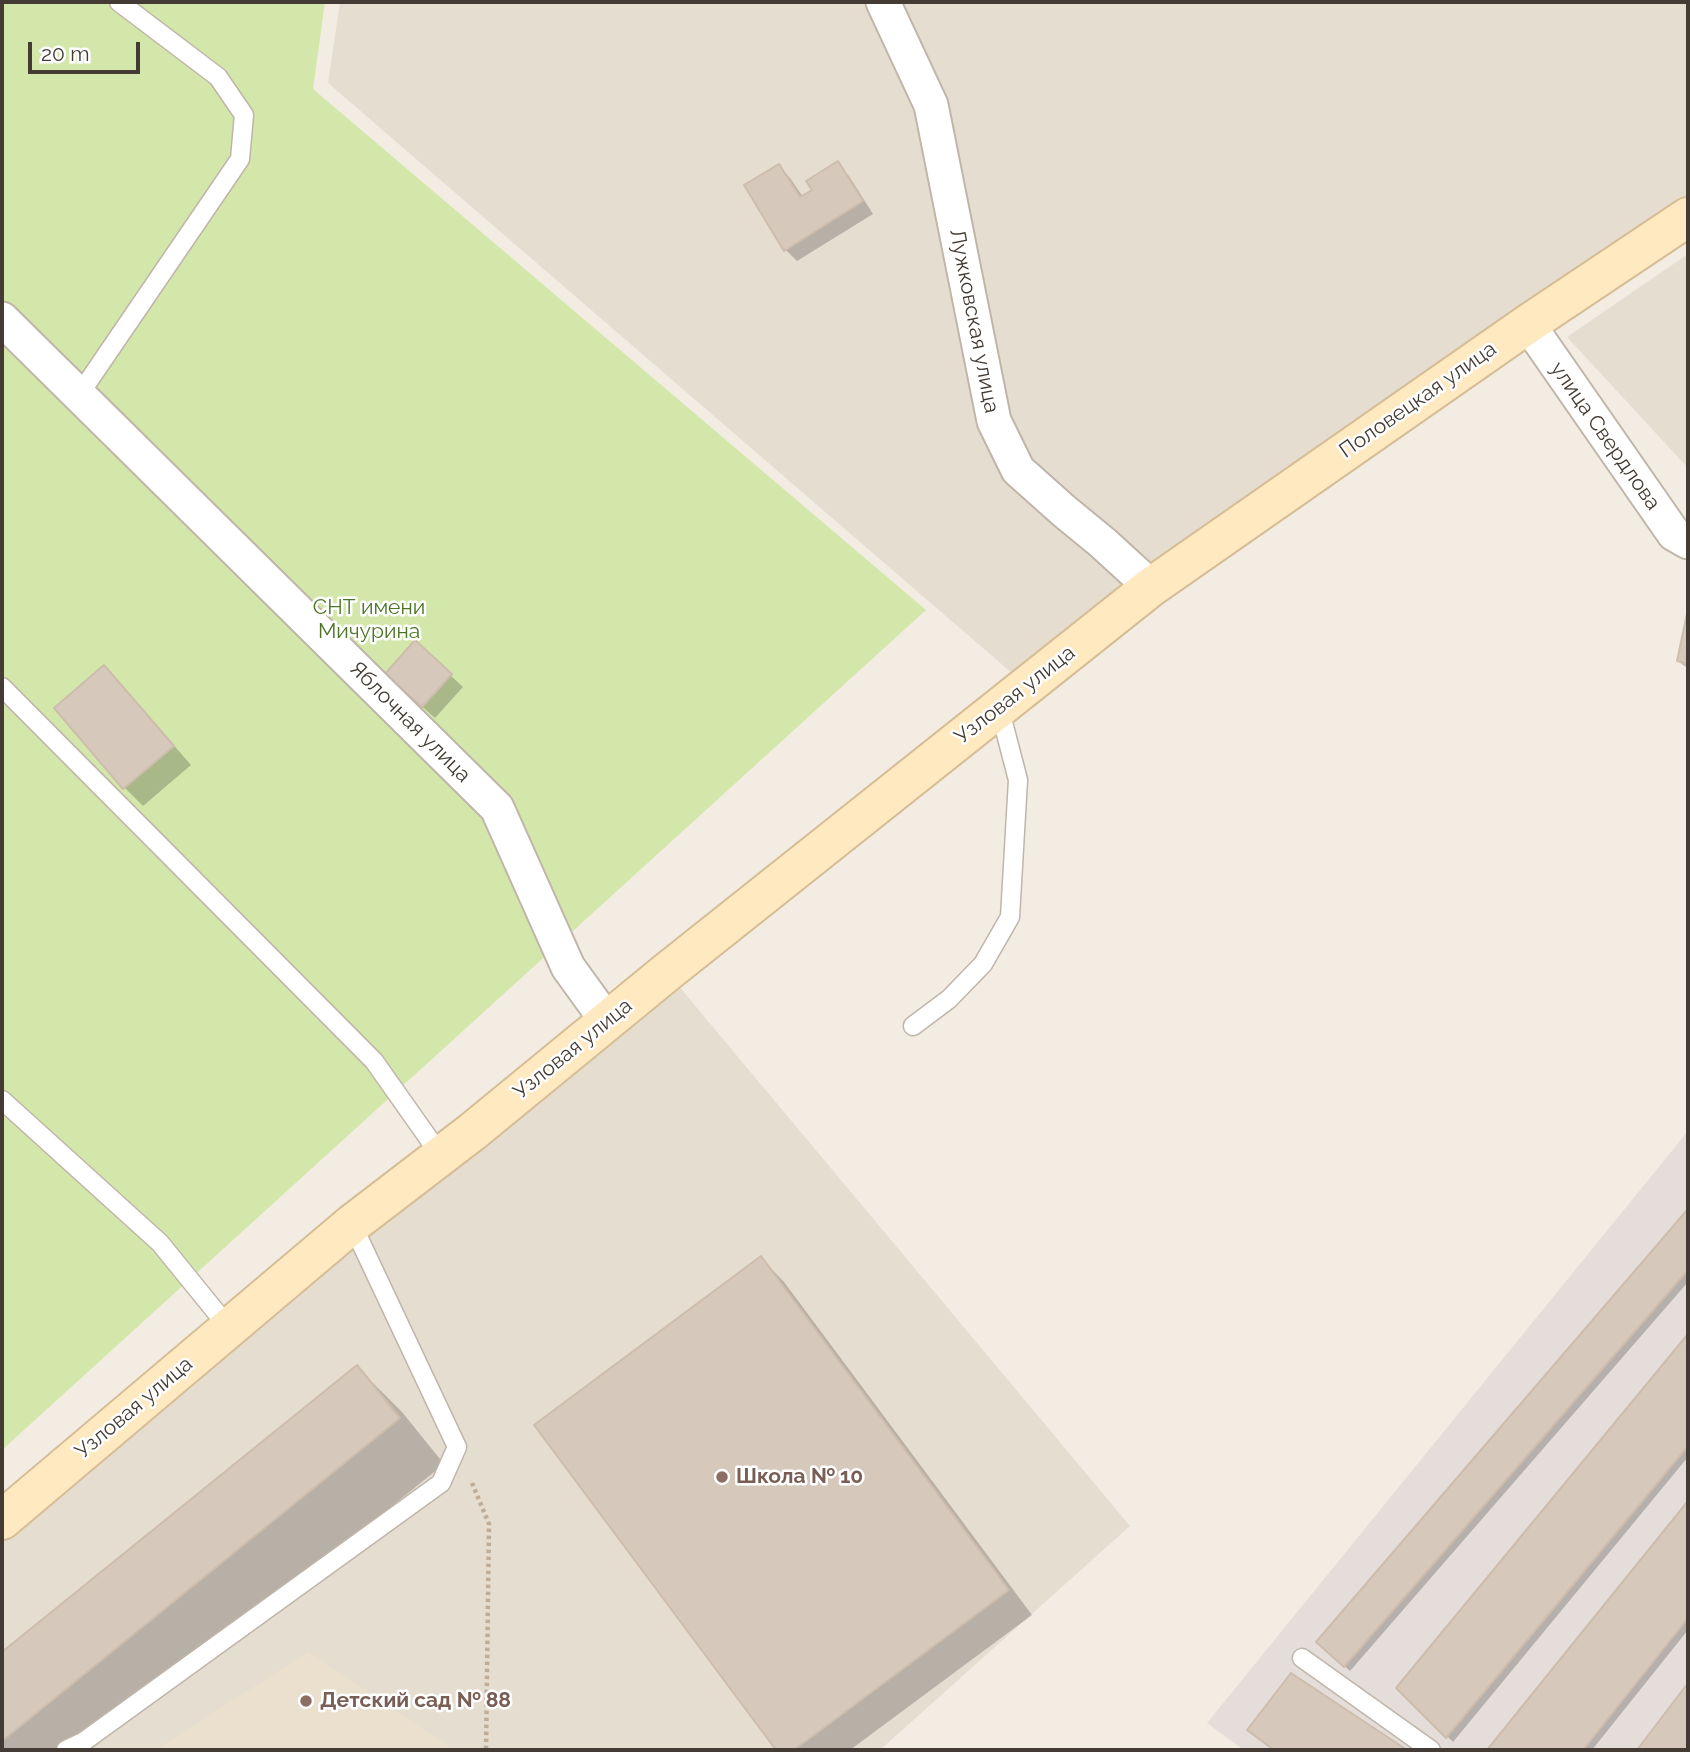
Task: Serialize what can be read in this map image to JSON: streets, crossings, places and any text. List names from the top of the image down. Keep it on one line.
{"streets":{"street":["Лужковская улица","Половецкая улица","улица Свердлова","Узловая улица","Яблочная улица"]},"crossings":[["Лужковская улица","Половецкая улица"],["Лужковская улица","Узловая улица"],["Половецкая улица","улица Свердлова"],["Половецкая улица","Узловая улица"],["Узловая улица","Яблочная улица"]],"parks":["СНТ имени Мичурина"],"places":["Школа № 10","Детский сад № 88"],"scale_bar":"20 m"}
